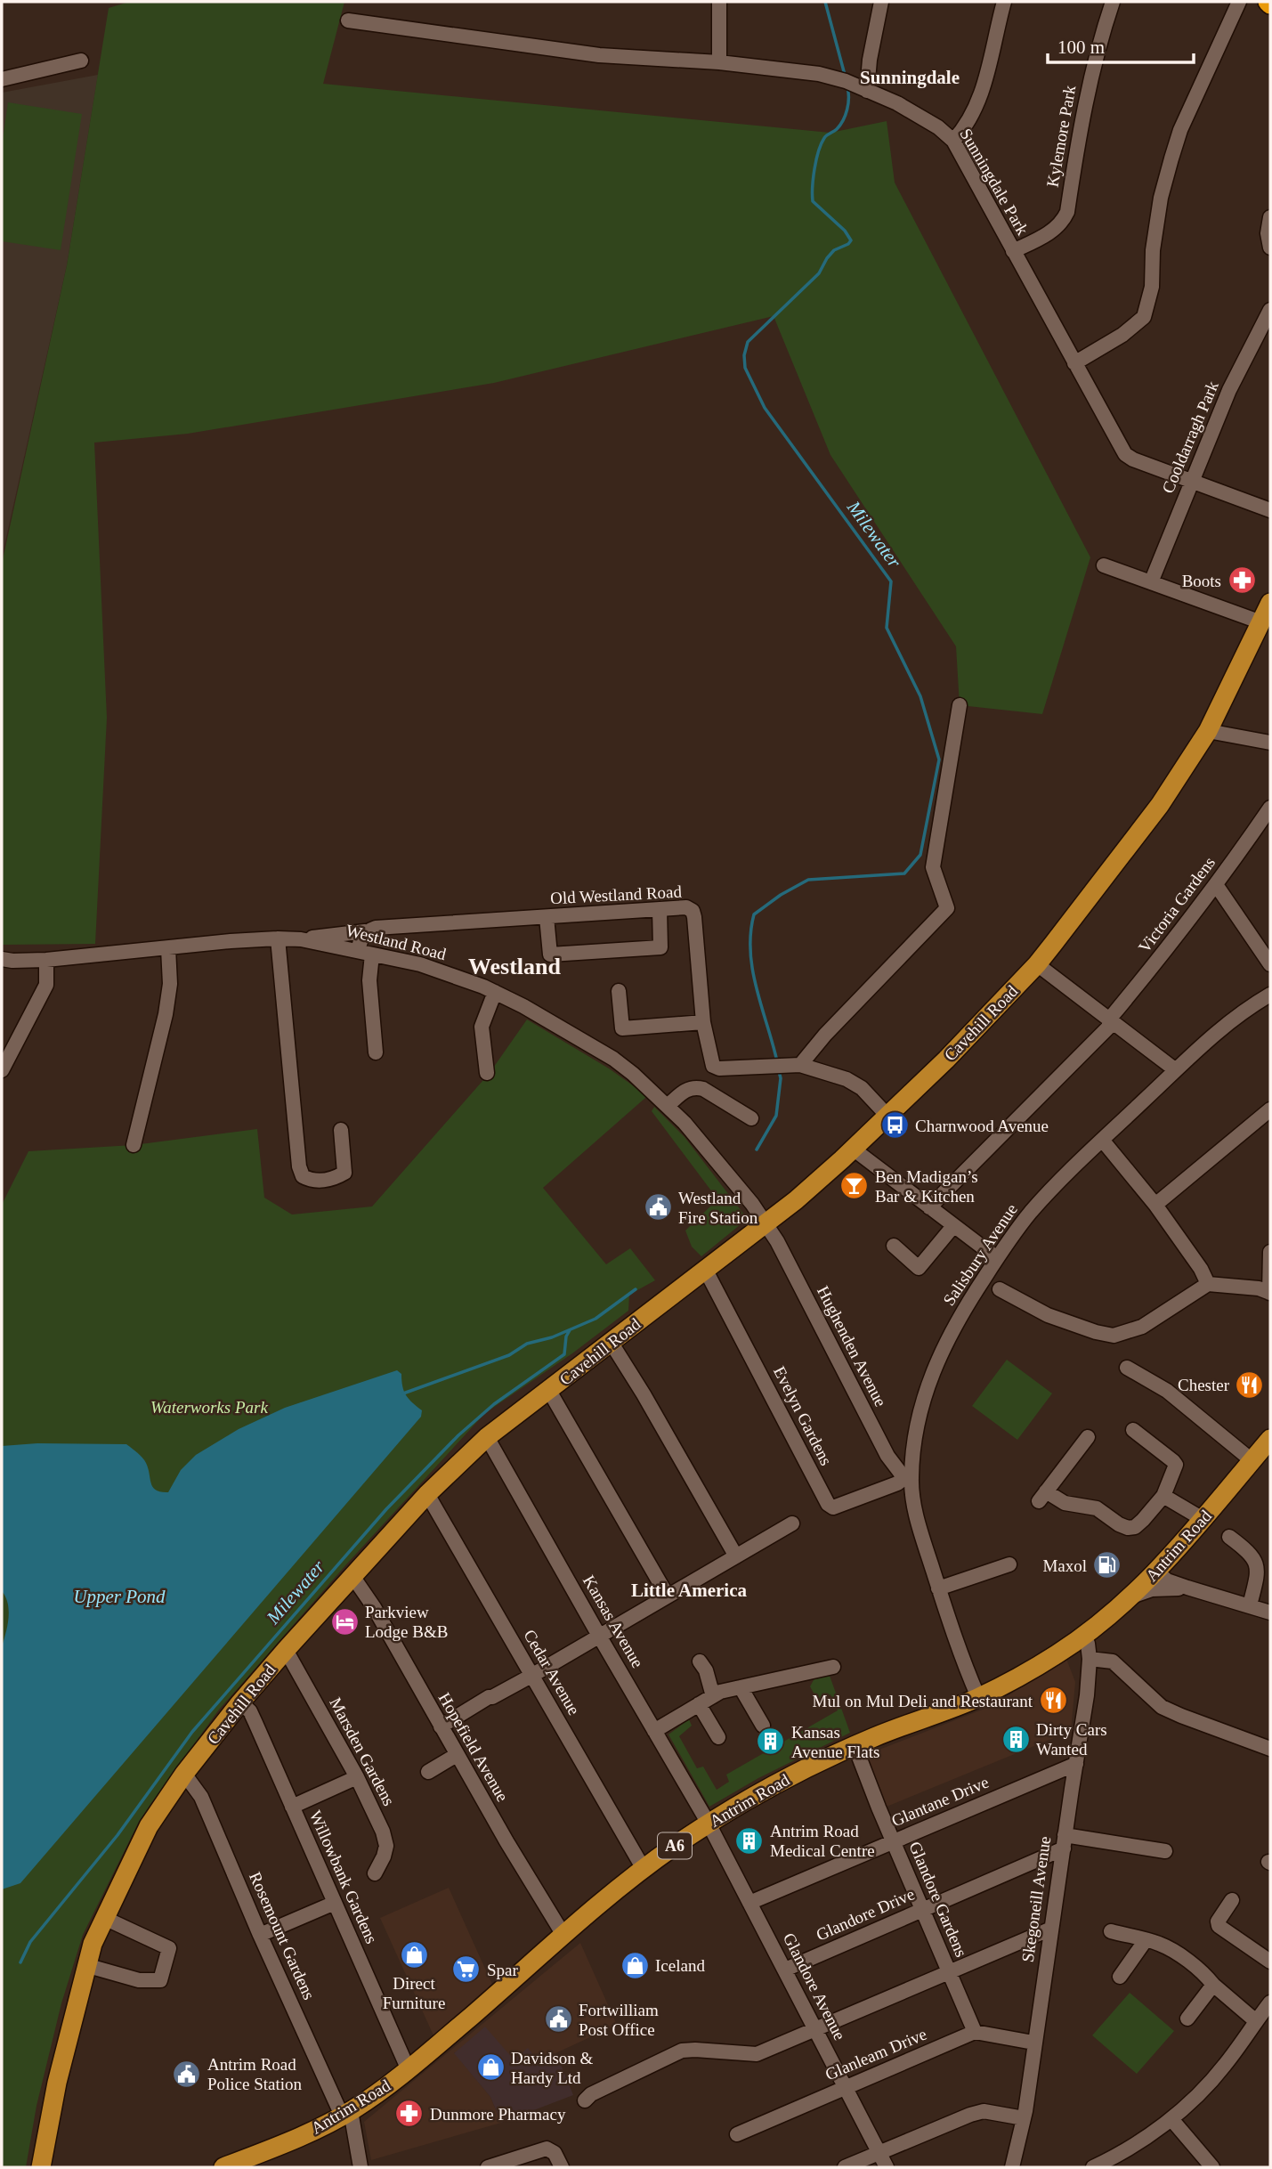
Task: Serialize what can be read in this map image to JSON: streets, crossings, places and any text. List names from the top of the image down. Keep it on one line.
{"streets":{"main road":["Cavehill Road","Antrim Road","A6"],"street":["Kylemore Park","Sunningdale Park","Cooldarragh Park","Old Westland Road","Victoria Gardens","Westland Road","Salisbury Avenue","Hughenden Avenue","Evelyn Gardens","Kansas Avenue","Cedar Avenue","Hopefield Avenue","Marsden Gardens","Glantane Drive","Willowbank Gardens","Glandore Gardens","Skegoneill Avenue","Glandore Drive","Rosemount Gardens","Glandore Avenue","Glanleam Drive"]},"crossings":[["Kylemore Park","Sunningdale Park"],["Sunningdale Park","Cooldarragh Park"],["Old Westland Road","Westland Road"],["Old Westland Road","Cavehill Road"],["Westland Road","Cavehill Road"],["Westland Road","Hughenden Avenue"],["Cavehill Road","Hughenden Avenue"],["Cavehill Road","Evelyn Gardens"],["Cavehill Road","Kansas Avenue"],["Cavehill Road","Cedar Avenue"],["Cavehill Road","Hopefield Avenue"],["Cavehill Road","Marsden Gardens"],["Cavehill Road","Willowbank Gardens"],["Cavehill Road","Rosemount Gardens"],["Salisbury Avenue","Hughenden Avenue"],["Salisbury Avenue","Evelyn Gardens"],["Salisbury Avenue","Antrim Road"],["Hughenden Avenue","Evelyn Gardens"],["Antrim Road","Kansas Avenue"],["Antrim Road","Cedar Avenue"],["Antrim Road","Hopefield Avenue"],["Antrim Road","Willowbank Gardens"],["Antrim Road","Glandore Gardens"],["Antrim Road","Skegoneill Avenue"],["Antrim Road","Rosemount Gardens"],["Antrim Road","Glandore Avenue"],["Kansas Avenue","Glandore Avenue"],["Glantane Drive","Glandore Gardens"],["Glantane Drive","Skegoneill Avenue"],["Glantane Drive","Glandore Avenue"],["Glandore Gardens","Glandore Drive"],["Glandore Gardens","Glanleam Drive"],["Skegoneill Avenue","Glandore Drive"],["Glandore Drive","Glandore Avenue"],["Glandore Avenue","Glanleam Drive"]],"districts":["Sunningdale","Westland","Little America"],"water":["Milewater","Upper Pond"],"parks":["Waterworks Park"],"places":{"pharmacy":["Boots","Dunmore Pharmacy"],"bus stop":["Charnwood Avenue"],"bar":["Ben Madigan’s Bar & Kitchen"],"public building":["Westland Fire Station","Fortwilliam Post Office","Antrim Road Police Station"],"restaurant":["Chester","Mul on Mul Deli and Restaurant"],"fuel station":["Maxol"],"hotel":["Parkview Lodge B&B"],"building":["Dirty Cars Wanted","Kansas Avenue Flats","Antrim Road Medical Centre"],"shop":["Direct Furniture","Iceland","Davidson & Hardy Ltd"],"supermarket":["Spar"]},"scale_bar":"100 m"}
